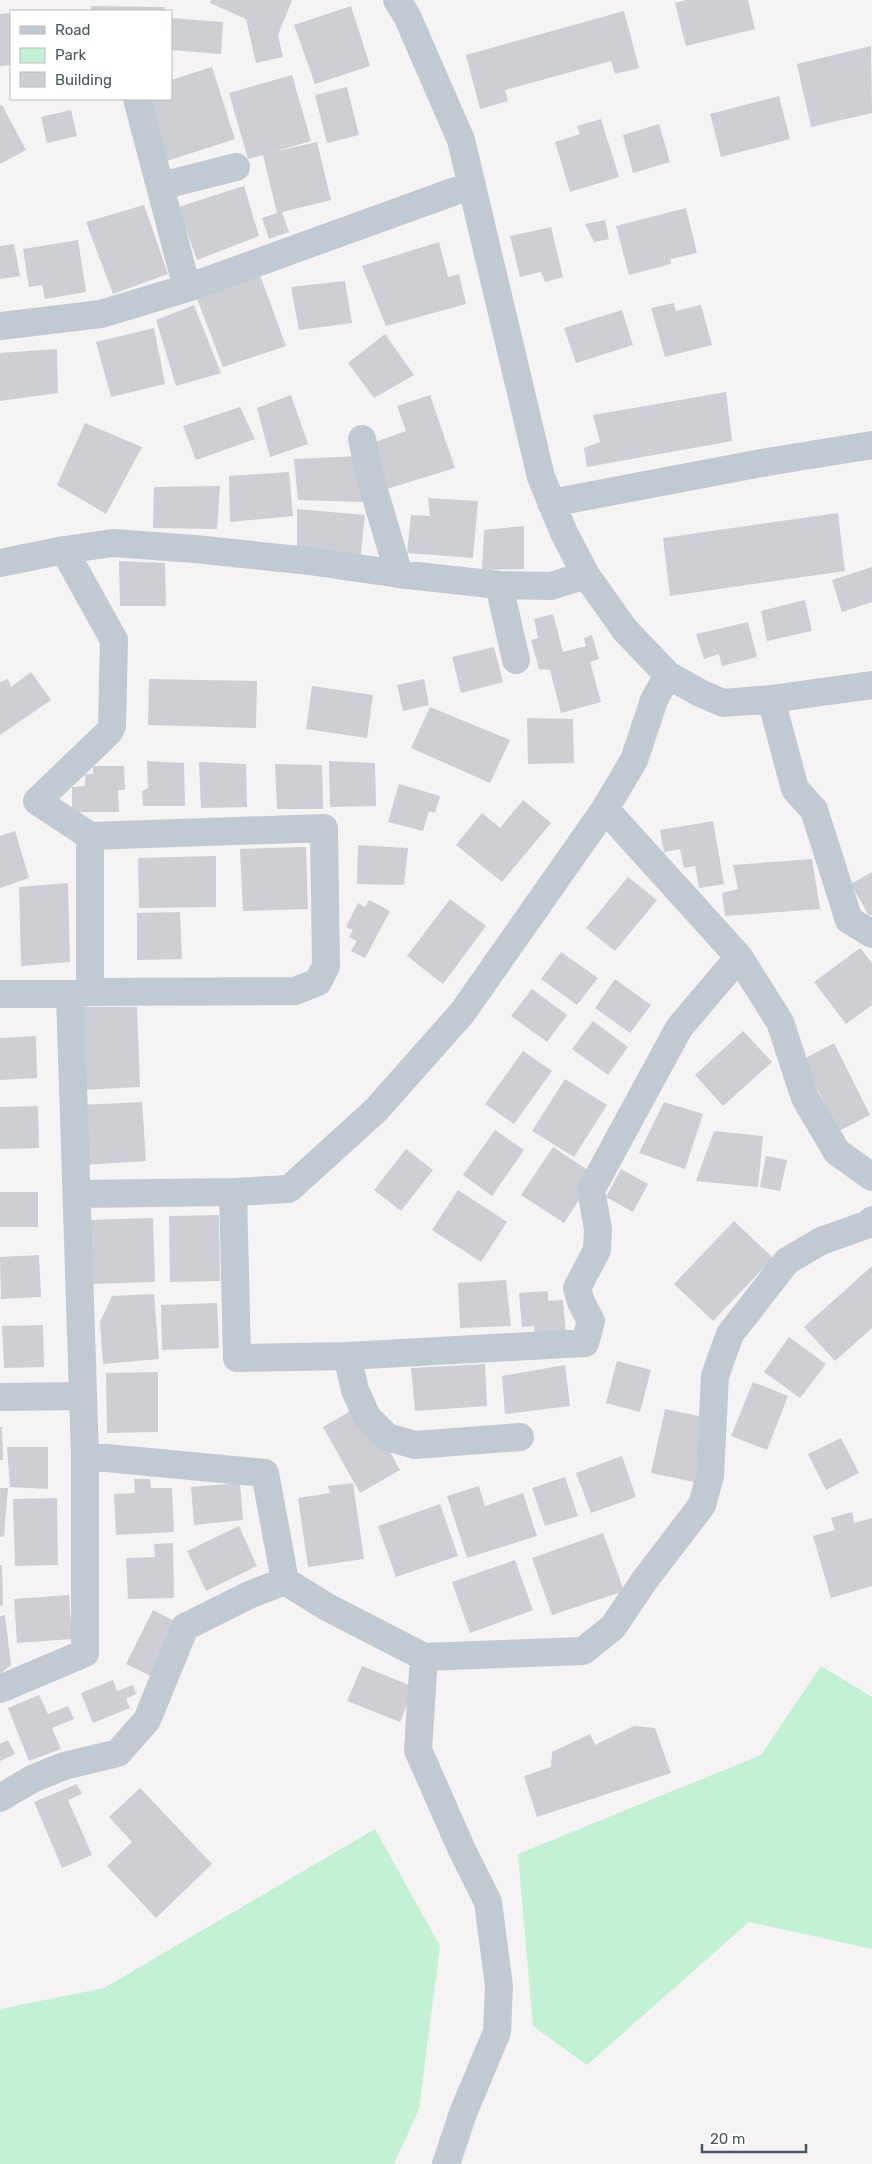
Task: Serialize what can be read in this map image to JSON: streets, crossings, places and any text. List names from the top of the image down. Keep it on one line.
{"legend":["Road","Park","Building"],"scale_bar":"20 m"}
